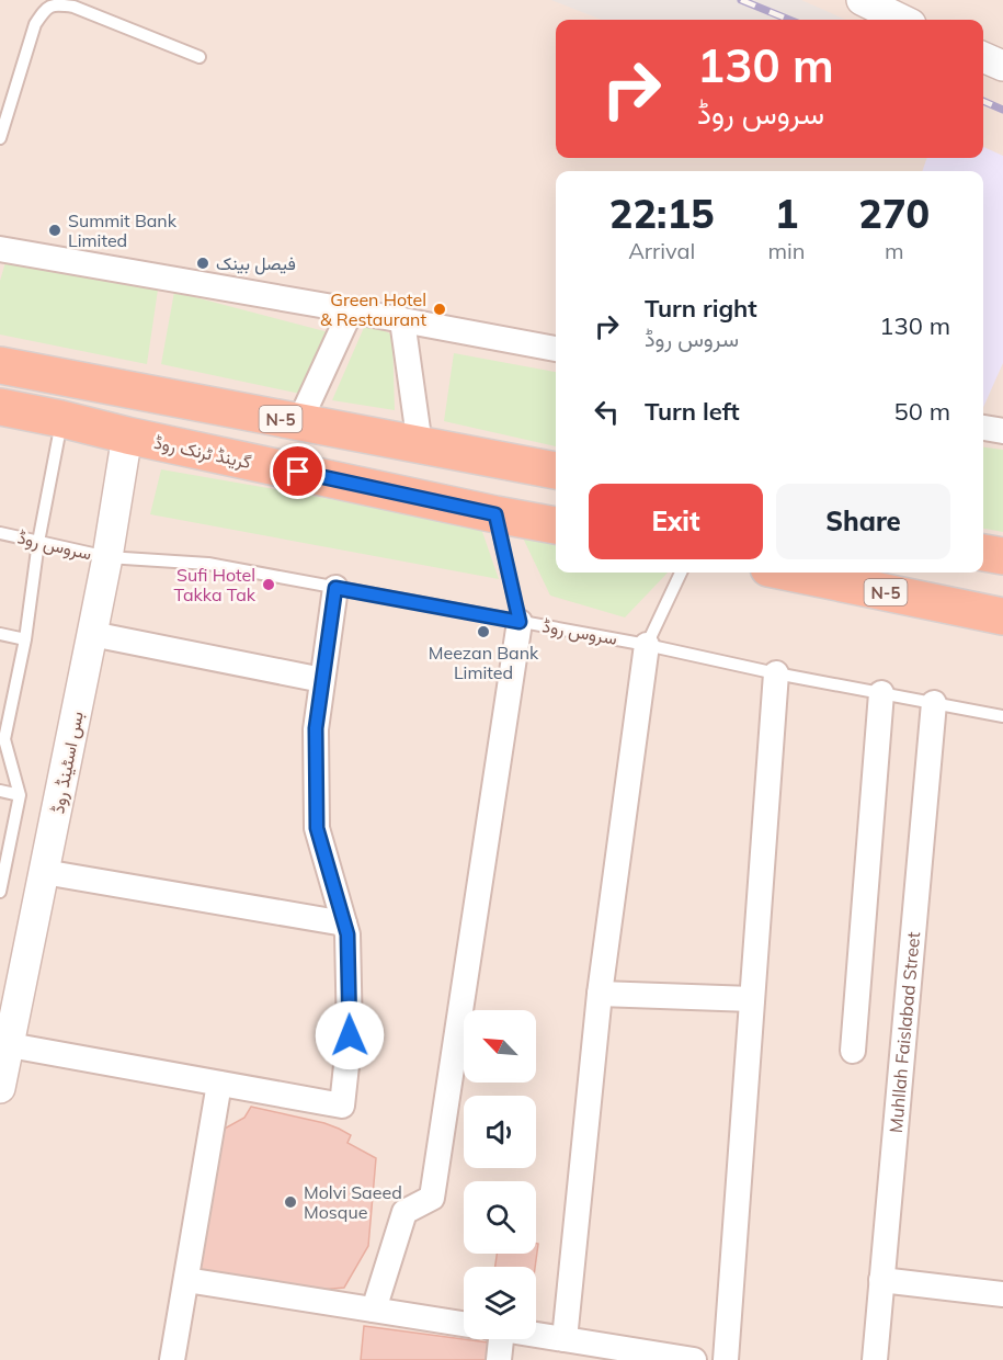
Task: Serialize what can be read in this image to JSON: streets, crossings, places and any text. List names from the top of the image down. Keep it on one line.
{"streets":{"highway":["N-5","گرینڈ ٹرنک روڈ"],"street":["بس اسٹینڈ روڈ","Muhllah Faislabad Street"],"lane":["سروس روڈ"]},"crossings":[["گرینڈ ٹرنک روڈ","بس اسٹینڈ روڈ"],["سروس روڈ","بس اسٹینڈ روڈ"],["سروس روڈ","Muhllah Faislabad Street"]],"places":["Summit Bank Limited","فیصل بینک","Green Hotel & Restaurant","Sufi Hotel Takka Tak","Meezan Bank Limited","Molvi Saeed Mosque"],"north":"top left","page":{"turn":["130 m","سروس روڈ"],"eta":["22:15","Arrival","1","min","270","m"],"list":[{"name":"Turn right","note":"سروس روڈ","value":"130 m"},{"name":"Turn left","value":"50 m"}],"buttons":["Exit","Share"]}}
